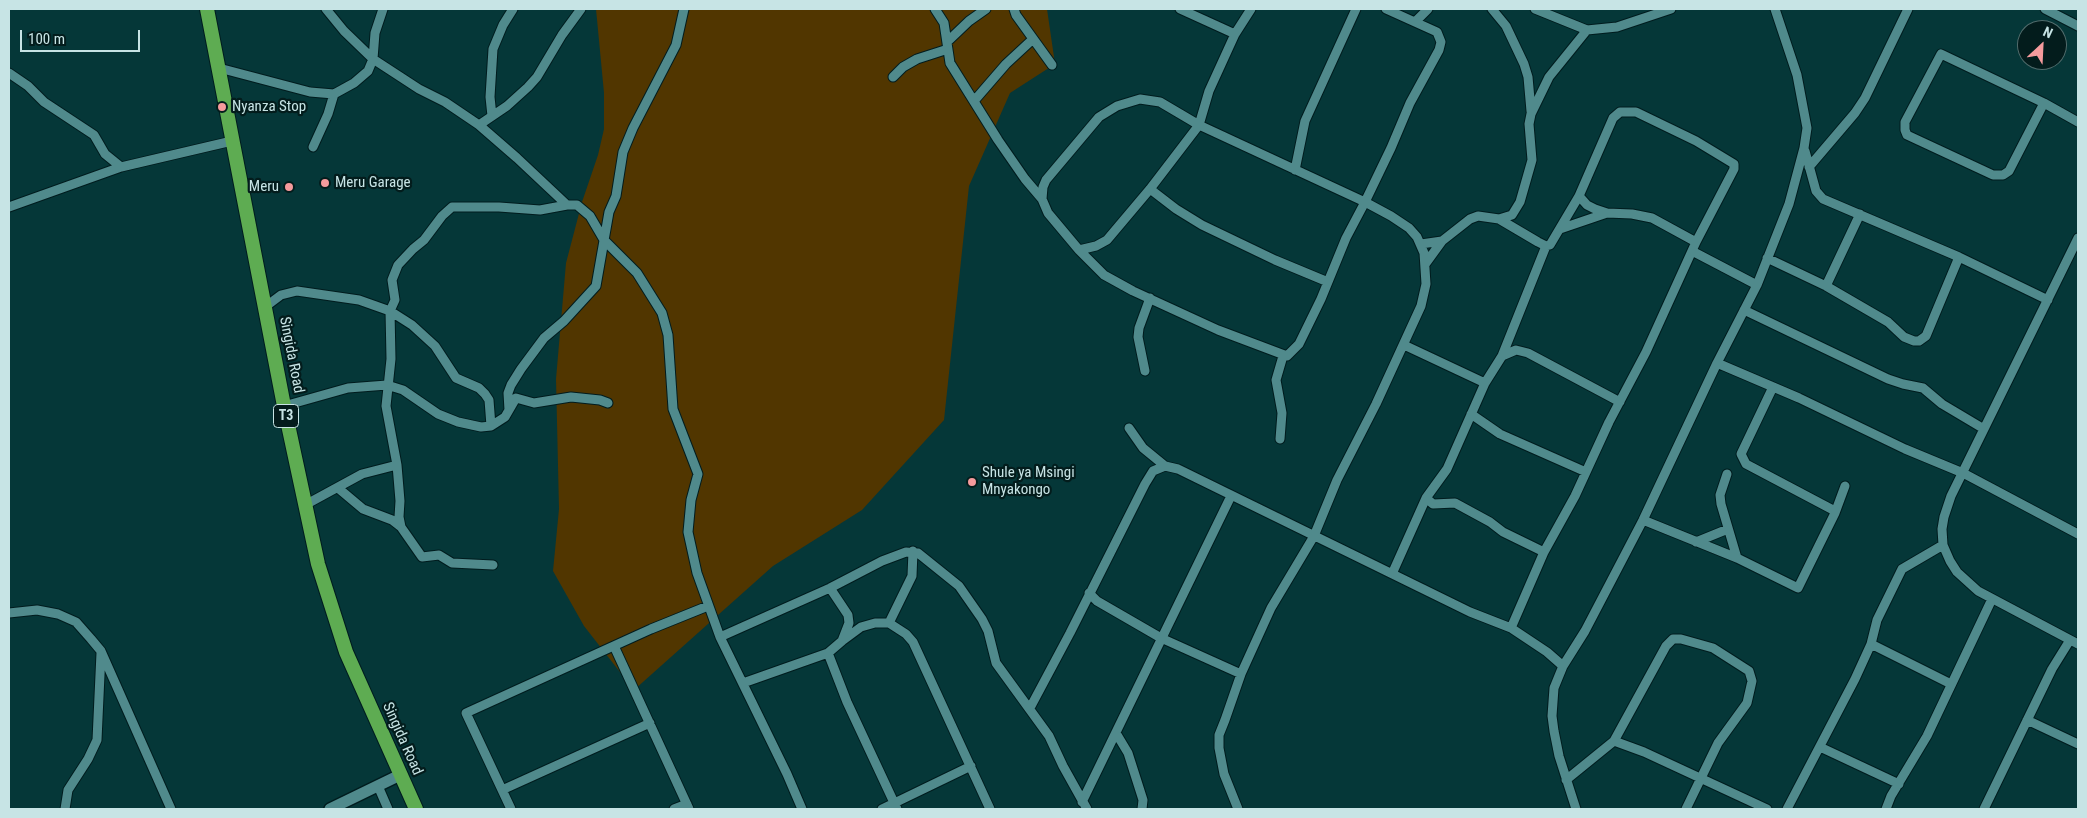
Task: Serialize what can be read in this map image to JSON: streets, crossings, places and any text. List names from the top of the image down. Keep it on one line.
{"streets":{"highway":["Singida Road","T3"]},"places":["Nyanza Stop","Meru Garage","Meru","Shule ya Msingi Mnyakongo"],"scale_bar":"100 m","north":"top right"}
